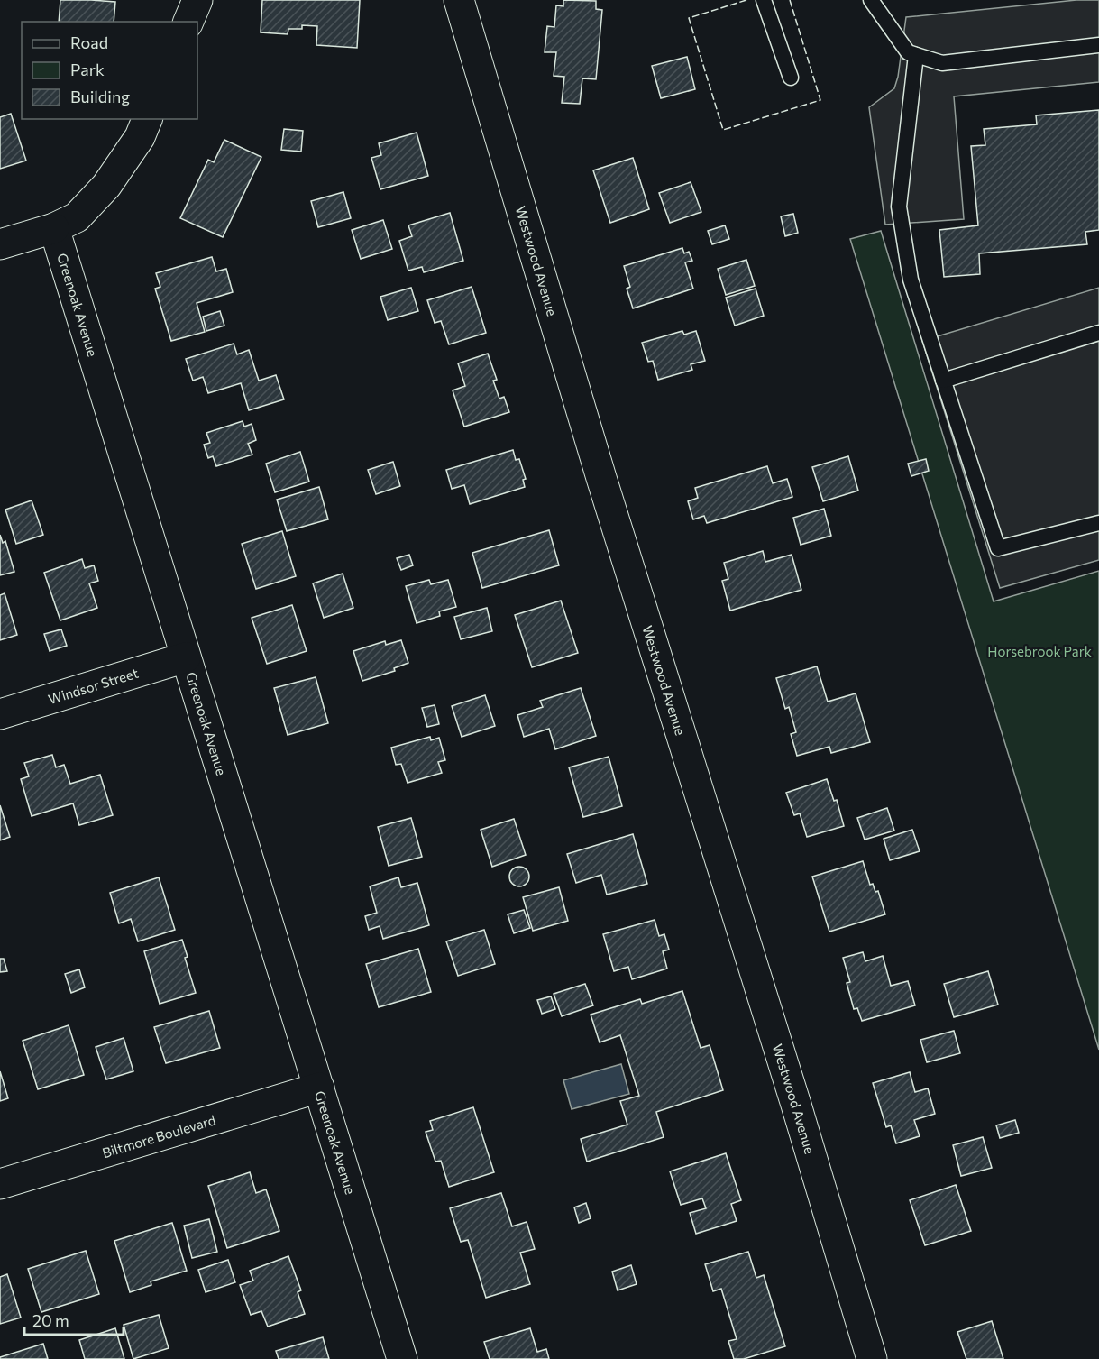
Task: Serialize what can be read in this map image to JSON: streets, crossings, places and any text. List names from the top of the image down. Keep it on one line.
{"streets":{"street":["Westwood Avenue","Greenoak Avenue","Windsor Street","Biltmore Boulevard"]},"crossings":[["Greenoak Avenue","Windsor Street"],["Greenoak Avenue","Biltmore Boulevard"]],"parks":["Horsebrook Park"],"legend":["Road","Park","Building"],"scale_bar":"20 m"}
